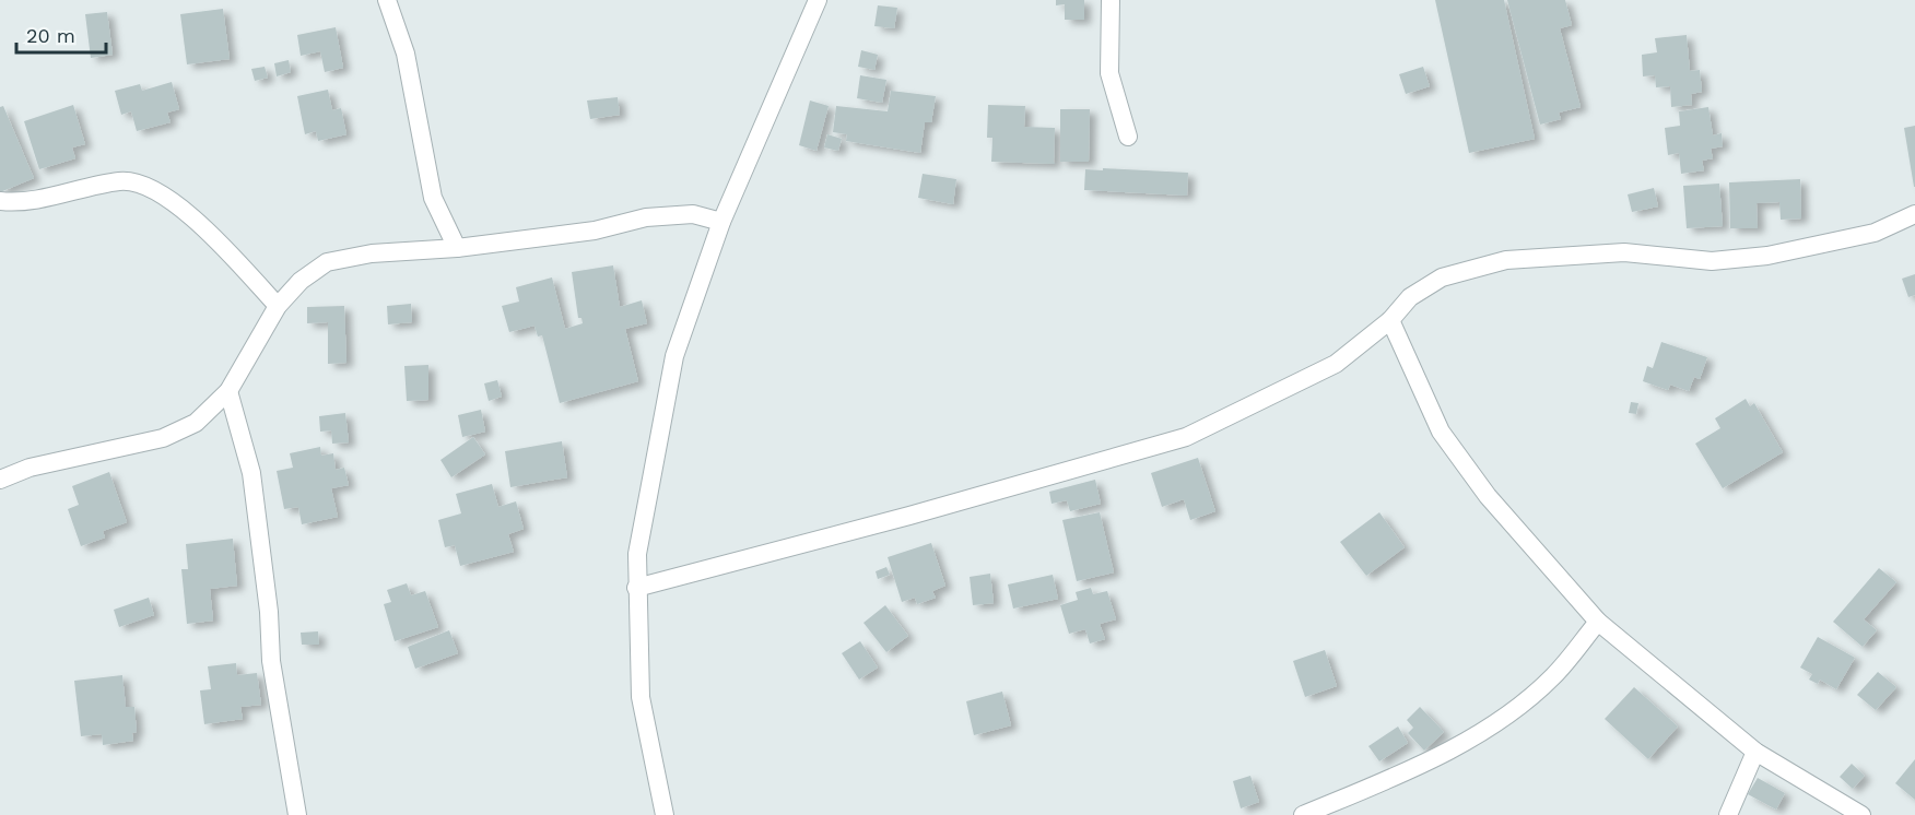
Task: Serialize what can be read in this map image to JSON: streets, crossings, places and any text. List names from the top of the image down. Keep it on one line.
{"scale_bar":"20 m"}
